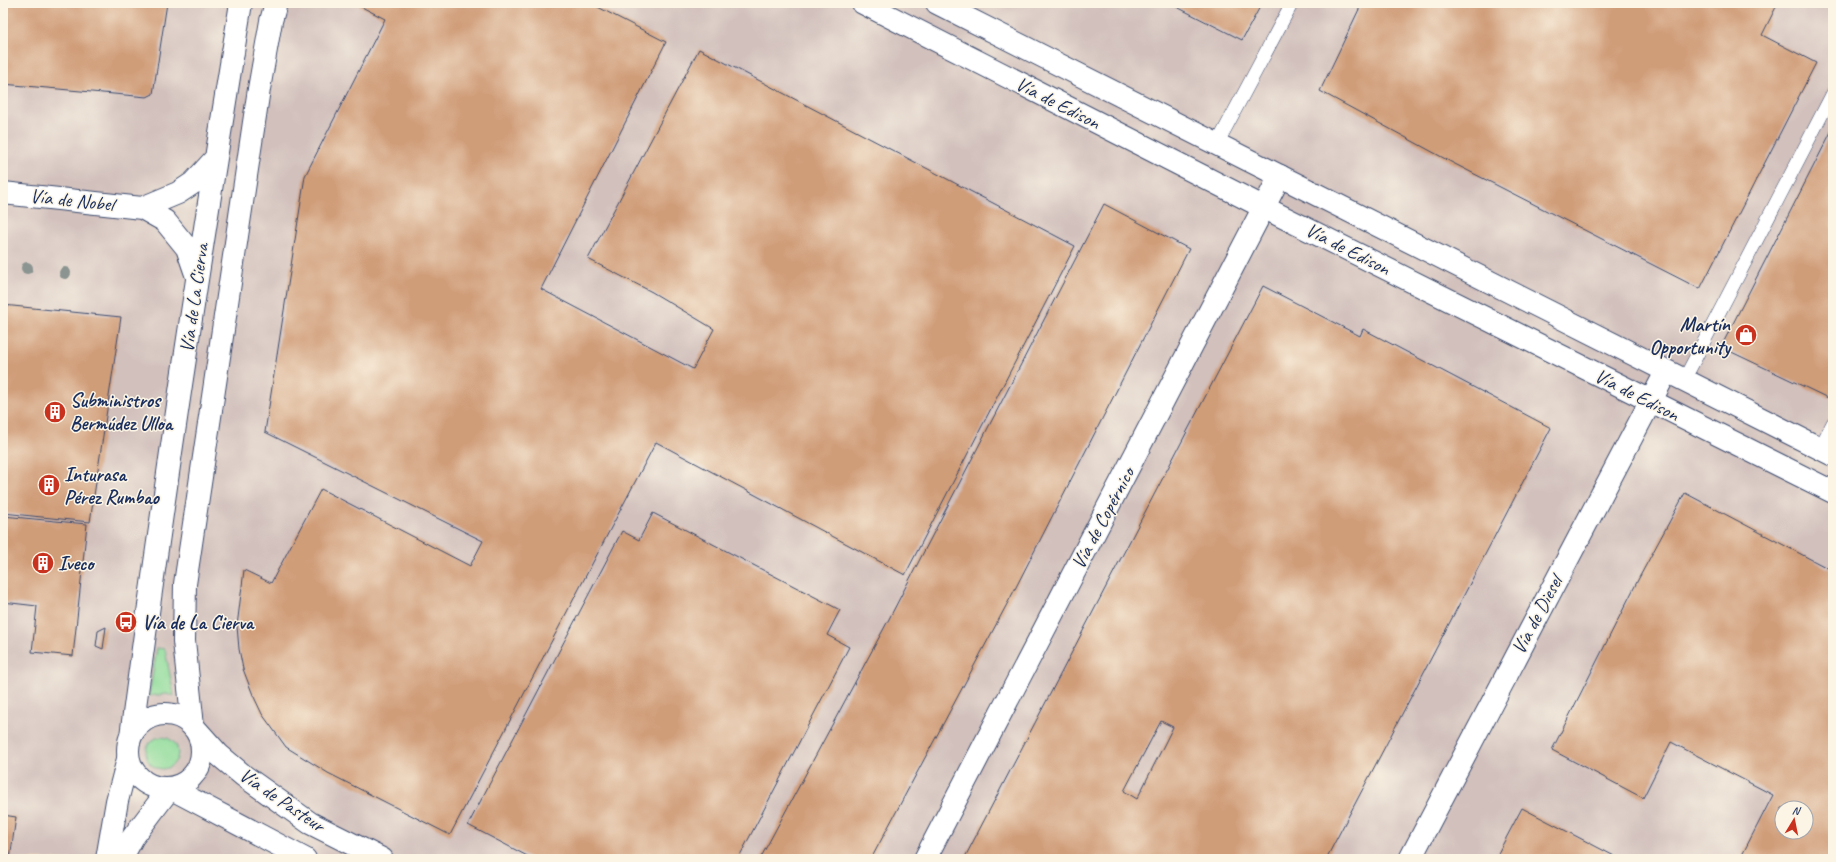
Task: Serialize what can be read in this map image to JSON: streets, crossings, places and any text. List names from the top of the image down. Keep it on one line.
{"streets":{"main road":["Vía de Edison","Vía de Nobel","Vía de La Cierva","Vía de Copérnico","Vía de Diesel","Vía de Pasteur"]},"crossings":[["Vía de Edison","Vía de Copérnico"],["Vía de Edison","Vía de Diesel"],["Vía de Nobel","Vía de La Cierva"],["Vía de La Cierva","Vía de Pasteur"]],"places":{"shop":["Martín Opportunity"],"building":["Subministros Bermúdez Ulloa","Inturasa Pérez Rumbao","Iveco"],"bus stop":["Vía de La Cierva"]},"north":"top"}
